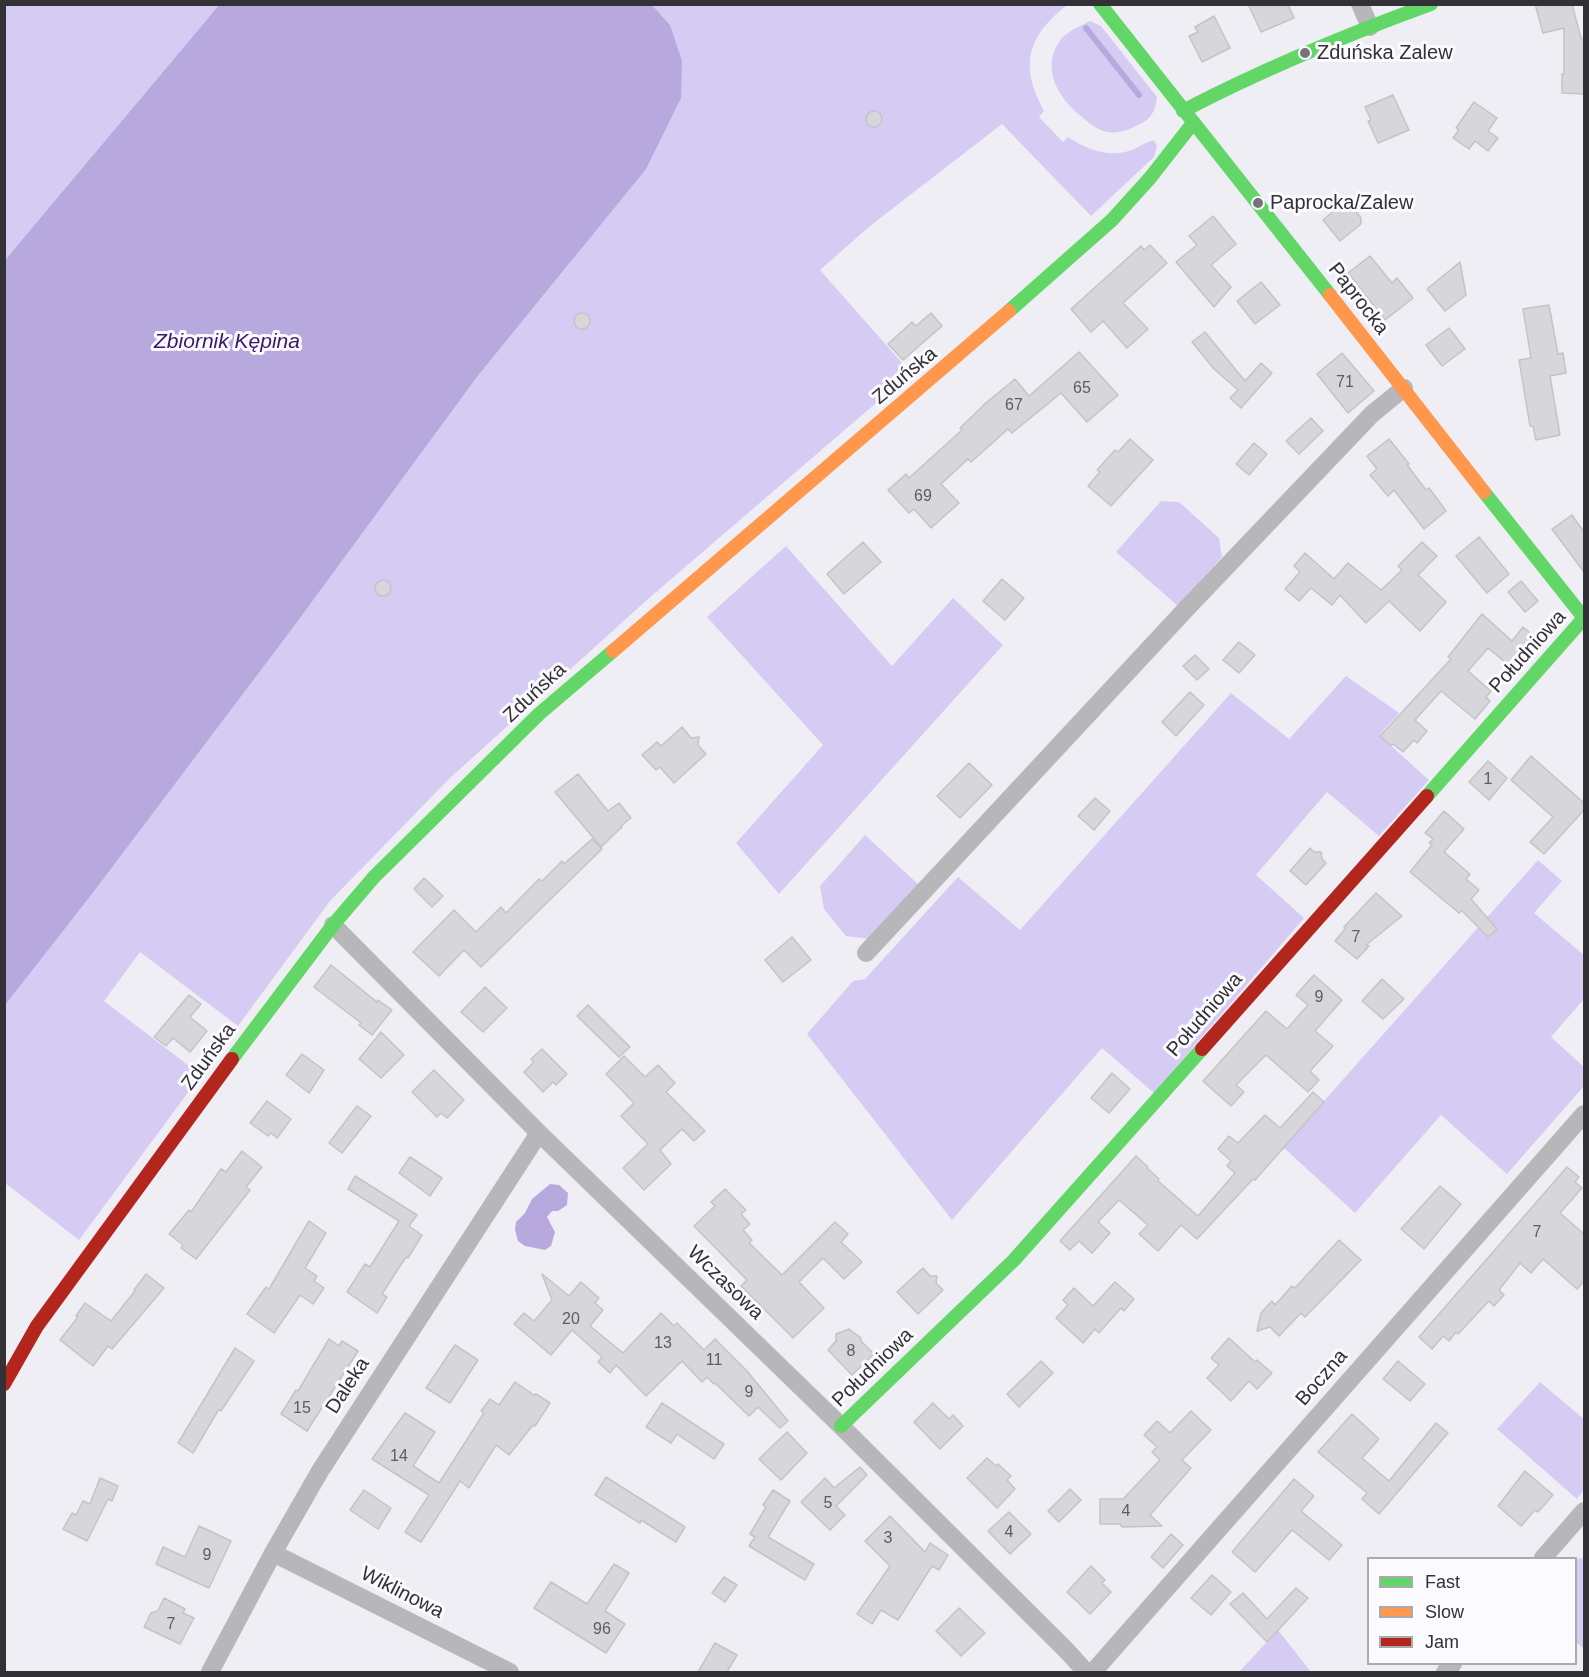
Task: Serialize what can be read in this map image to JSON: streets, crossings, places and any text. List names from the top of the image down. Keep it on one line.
{"streets":{"street":["Paprocka","Zduńska","Południowa","Wczasowa","Boczna","Daleka","Wiklinowa"]},"crossings":[["Paprocka","Zduńska"],["Paprocka","Południowa"],["Zduńska","Wczasowa"],["Południowa","Wczasowa"],["Wczasowa","Daleka"],["Daleka","Wiklinowa"]],"water":["Zbiornik Kępina"],"places":["Zduńska Zalew","Paprocka/Zalew"],"house_numbers":["71","65","67","69","1","7","9","7","20","13","8","11","9","15","14","5","4","4","3","9","7","96"],"legend":["Fast","Slow","Jam"]}
